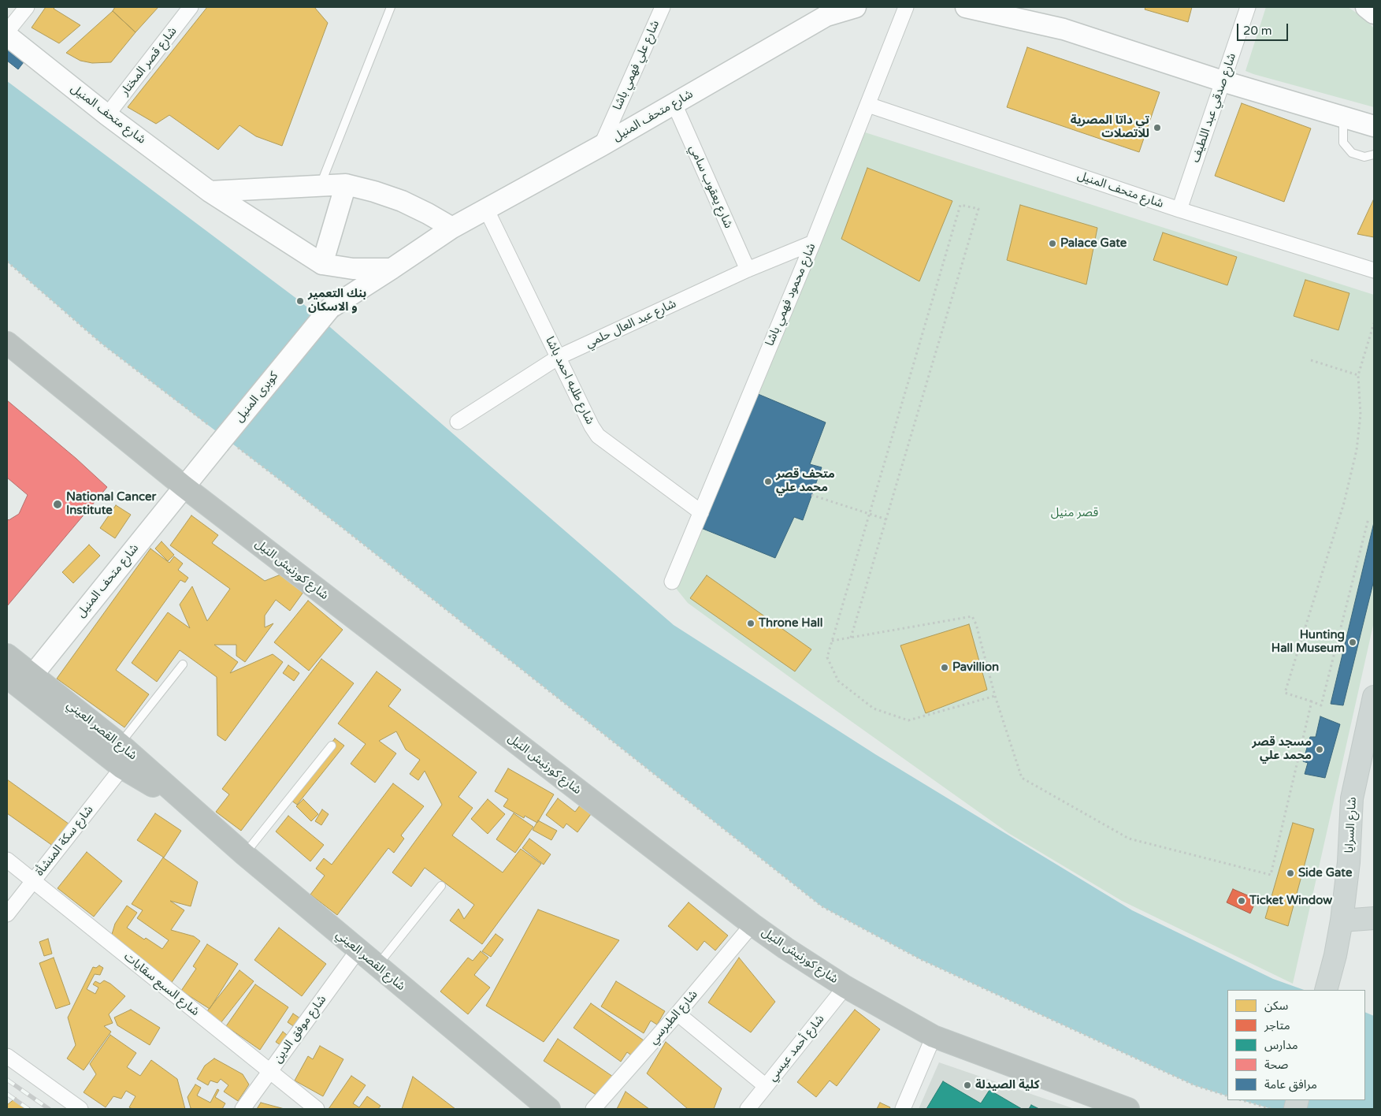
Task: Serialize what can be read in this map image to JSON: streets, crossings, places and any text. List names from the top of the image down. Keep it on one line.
{"streets":{"highway":["شارع كورنيش النيل","شارع القصر العيني"],"main road":["شارع السرايا"],"street":["شارع قصر المختار","شارع علي فهمي باشا","شارع صدقي عبد اللطيف","شارع متحف المنيل","شارع يعقوب سامي","شارع محمود فهمي باشا","شارع عبد العال حلمي","شارع طلبه احمد باشا","كوبرى المنيل","شارع سكة المنشأة","شارع السبع سقايات","شارع الطبرسي","شارع موفق الدين","شارع أحمد عيسي"]},"crossings":[["شارع قصر المختار","شارع متحف المنيل"],["شارع علي فهمي باشا","شارع متحف المنيل"],["شارع صدقي عبد اللطيف","شارع متحف المنيل"],["شارع متحف المنيل","شارع يعقوب سامي"],["شارع متحف المنيل","شارع محمود فهمي باشا"],["شارع متحف المنيل","شارع طلبه احمد باشا"],["شارع متحف المنيل","كوبرى المنيل"],["شارع متحف المنيل","شارع كورنيش النيل"],["شارع متحف المنيل","شارع القصر العيني"],["شارع يعقوب سامي","شارع عبد العال حلمي"],["شارع محمود فهمي باشا","شارع عبد العال حلمي"],["شارع محمود فهمي باشا","شارع طلبه احمد باشا"],["شارع عبد العال حلمي","شارع طلبه احمد باشا"],["كوبرى المنيل","شارع كورنيش النيل"],["شارع كورنيش النيل","شارع الطبرسي"],["شارع كورنيش النيل","شارع أحمد عيسي"],["شارع القصر العيني","شارع سكة المنشأة"],["شارع القصر العيني","شارع موفق الدين"],["شارع سكة المنشأة","شارع السبع سقايات"],["شارع السبع سقايات","شارع موفق الدين"]],"parks":["قصر منيل"],"places":["تي داتا المصرية للاتصلات","Palace Gate","بنك التعمير و الاسكان","متحف قصر محمد علي","National Cancer Institute","Throne Hall","Hunting Hall Museum","Pavillion","مسجد قصر محمد علي","Side Gate","Ticket Window","كلية الصيدلة"],"legend":["سكن","متاجر","مدارس","صحة","مرافق عامة"],"scale_bar":"20 m"}
